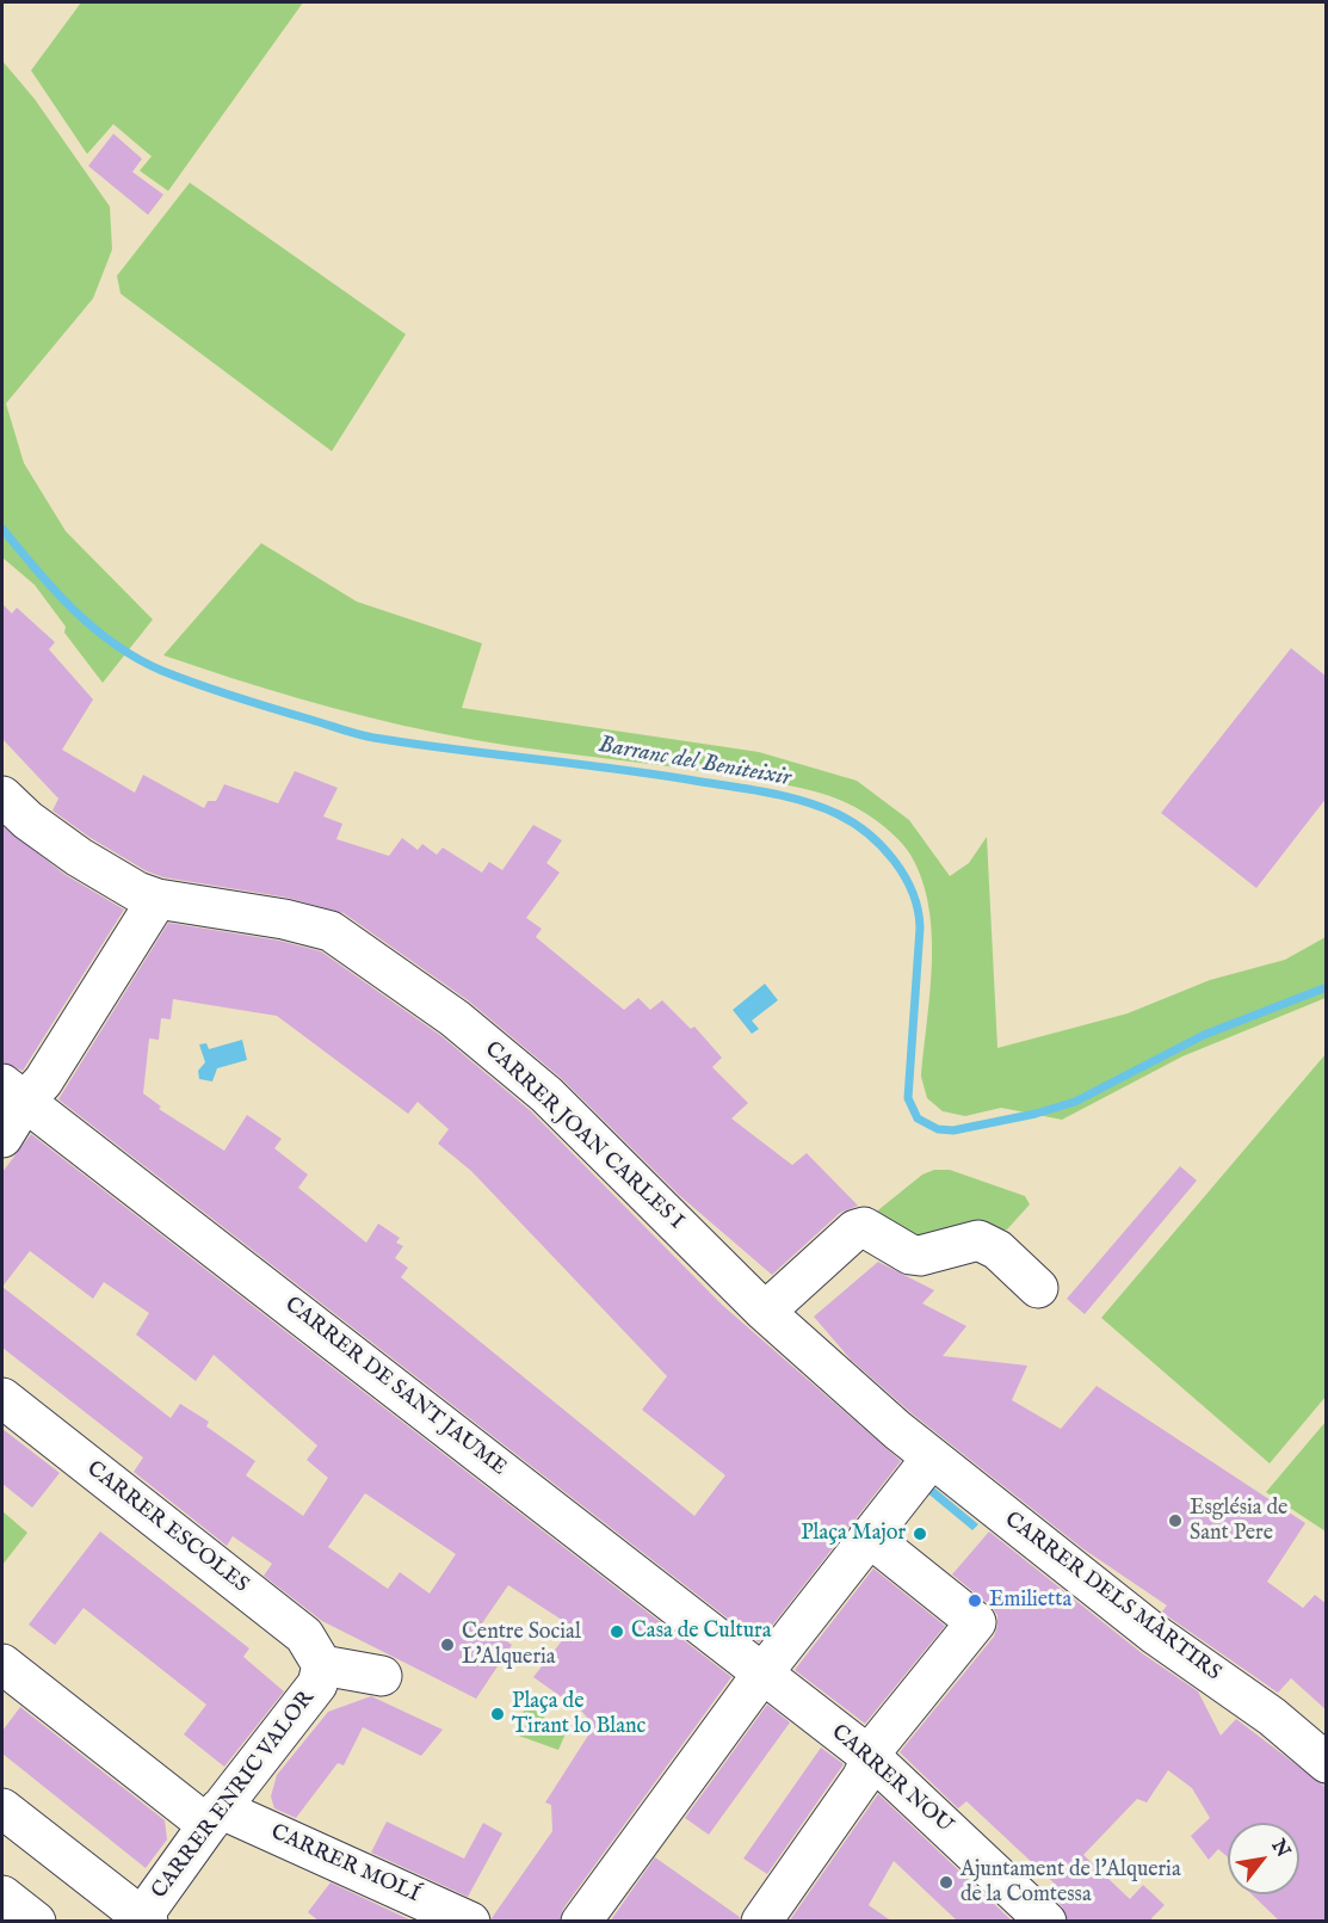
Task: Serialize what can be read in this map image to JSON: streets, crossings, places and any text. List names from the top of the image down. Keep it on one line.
{"streets":{"street":["CARRER JOAN CARLES I","CARRER DE SANT JAUME","CARRER ESCOLES","CARRER DELS MÀRTIRS","CARRER NOU","CARRER ENRIC VALOR","CARRER MOLÍ"]},"crossings":[["CARRER JOAN CARLES I","CARRER DELS MÀRTIRS"],["CARRER DE SANT JAUME","CARRER NOU"],["CARRER ESCOLES","CARRER ENRIC VALOR"],["CARRER ENRIC VALOR","CARRER MOLÍ"]],"water":["Barranc del Beniteixir"],"places":["Església de Sant Pere","Plaça Major","Emilietta","Casa de Cultura","Centre Social L'Alqueria","Plaça de Tirant lo Blanc","Ajuntament de l'Alqueria de la Comtessa"],"north":"top right"}
